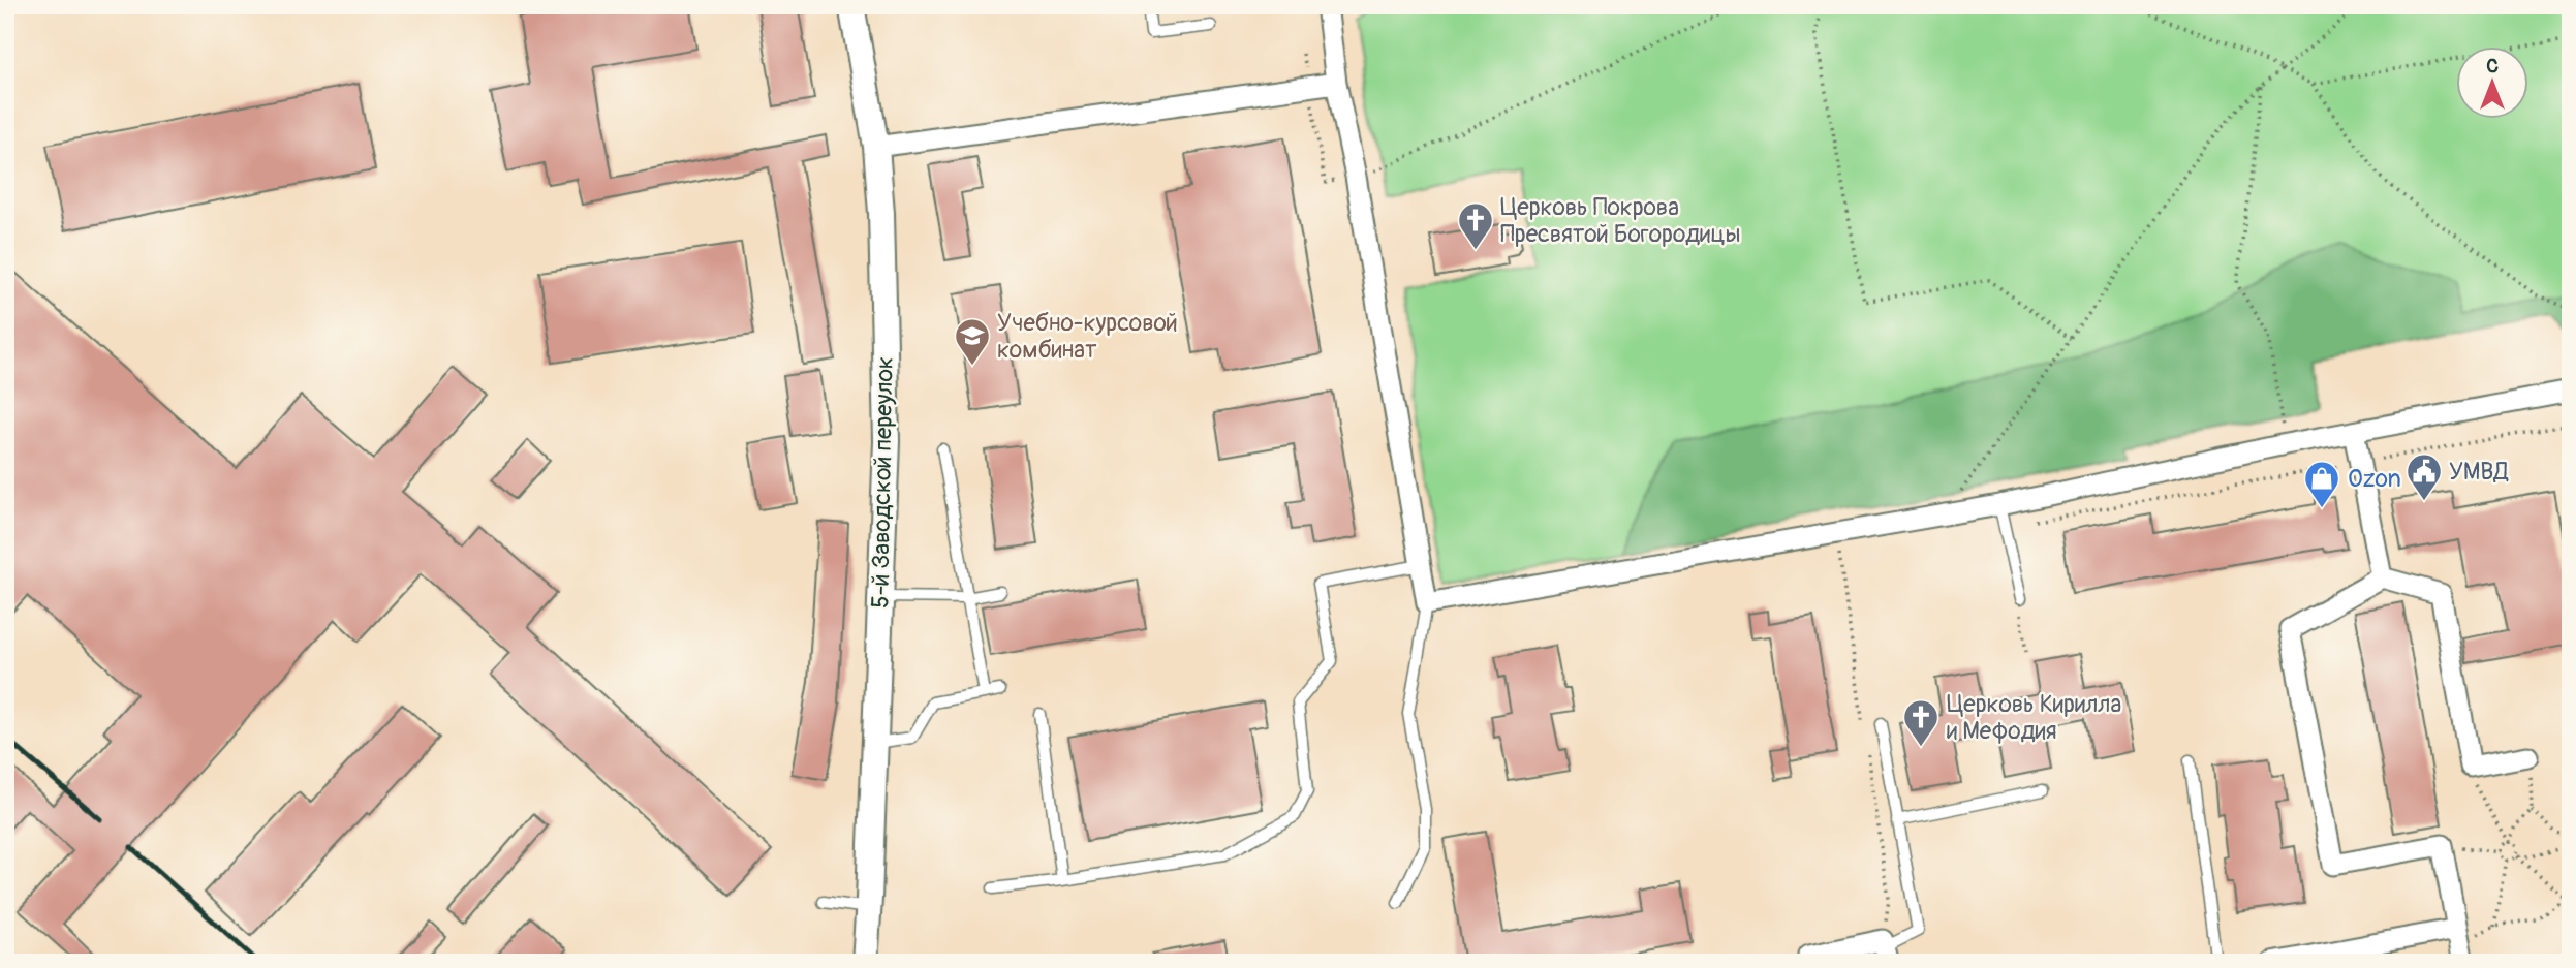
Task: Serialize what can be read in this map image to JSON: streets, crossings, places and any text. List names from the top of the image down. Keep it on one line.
{"streets":{"street":["5-й Заводской переулок"]},"places":{"church":["Церковь Покрова Пресвятой Богородицы","Церковь Кирилла и Мефодия"],"school or university":["Учебно-курсовой комбинат"],"public building":["УМВД"],"shop":["Ozon"]},"north":"top"}
